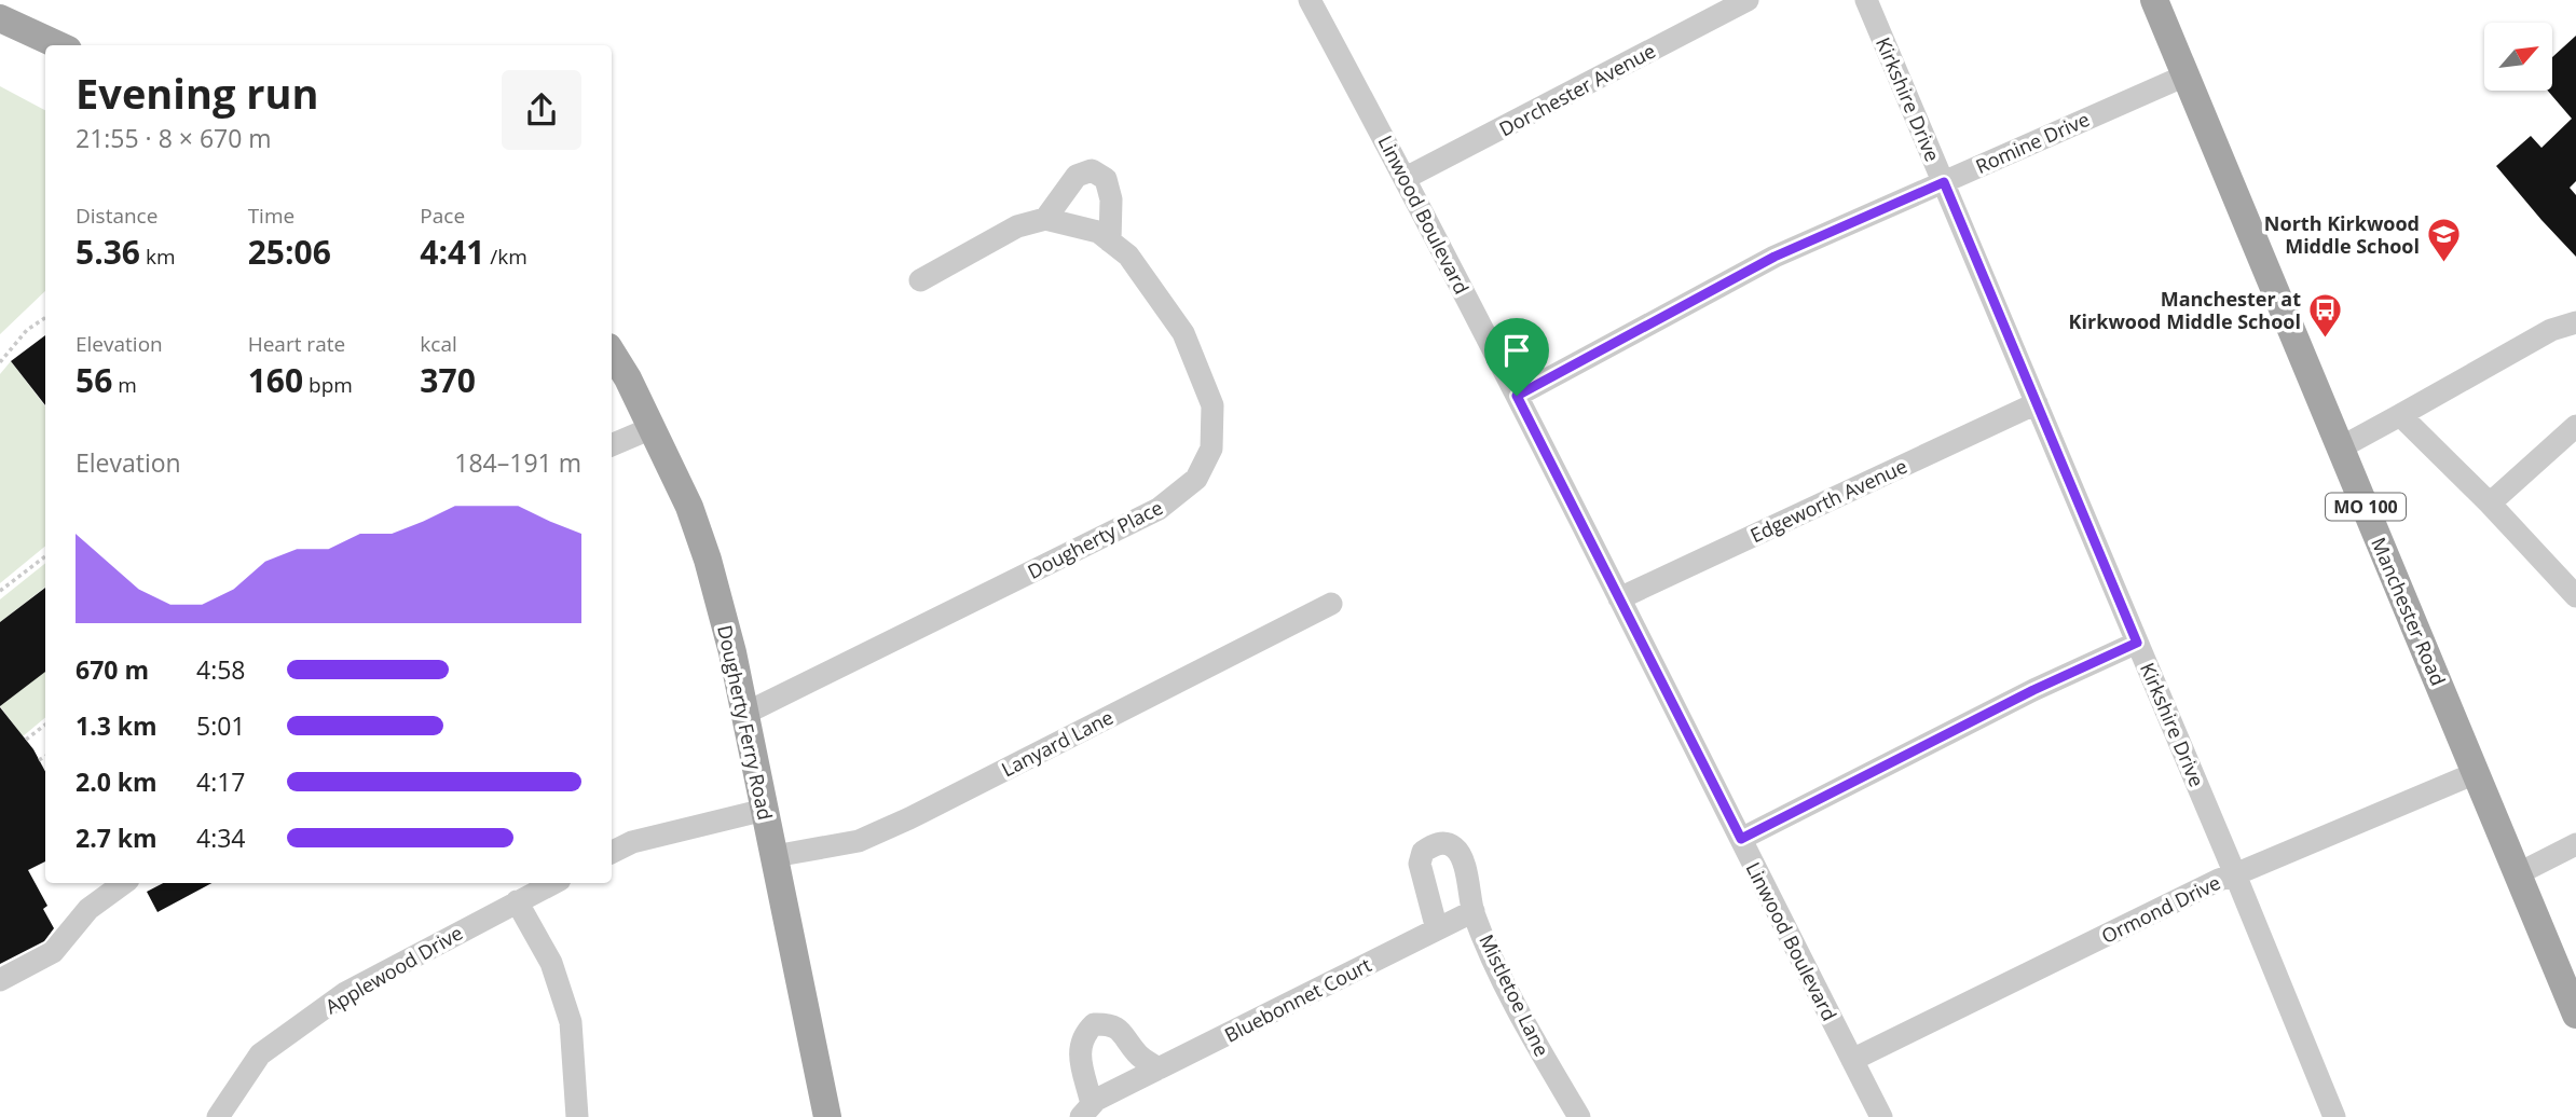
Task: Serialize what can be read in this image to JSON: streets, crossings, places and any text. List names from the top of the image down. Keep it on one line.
{"streets":{"main road":["MO 100","Manchester Road","Dougherty Ferry Road"],"street":["Dorchester Avenue","Kirkshire Drive","Romine Drive","Linwood Boulevard","Edgeworth Avenue","Dougherty Place","Lanyard Lane","Ormond Drive","Applewood Drive","Mistletoe Lane","Bluebonnet Court"]},"crossings":[["Dorchester Avenue","Linwood Boulevard"],["Kirkshire Drive","Romine Drive"],["Kirkshire Drive","Edgeworth Avenue"],["Kirkshire Drive","Ormond Drive"],["Romine Drive","Linwood Boulevard"],["Romine Drive","Manchester Road"],["Linwood Boulevard","Edgeworth Avenue"],["Linwood Boulevard","Ormond Drive"],["Dougherty Place","Dougherty Ferry Road"],["Manchester Road","Ormond Drive"],["Dougherty Ferry Road","Lanyard Lane"],["Mistletoe Lane","Bluebonnet Court"]],"places":{"school or university":["North Kirkwood Middle School"],"bus stop":["Manchester at Kirkwood Middle School"]},"north":"top right","page":{"heading":["Evening run","21:55 · 8 × 670 m"],"stats":[["Distance","5.36 km"],["Time","25:06"],["Pace","4:41 /km"],["Elevation","56 m"],["Heart rate","160 bpm"],["kcal","370"]],"chart":["Elevation","184–191 m"],"list":[{"name":"670 m","note":"4:58"},{"name":"1.3 km","note":"5:01"},{"name":"2.0 km","note":"4:17"},{"name":"2.7 km","note":"4:34"}]}}
